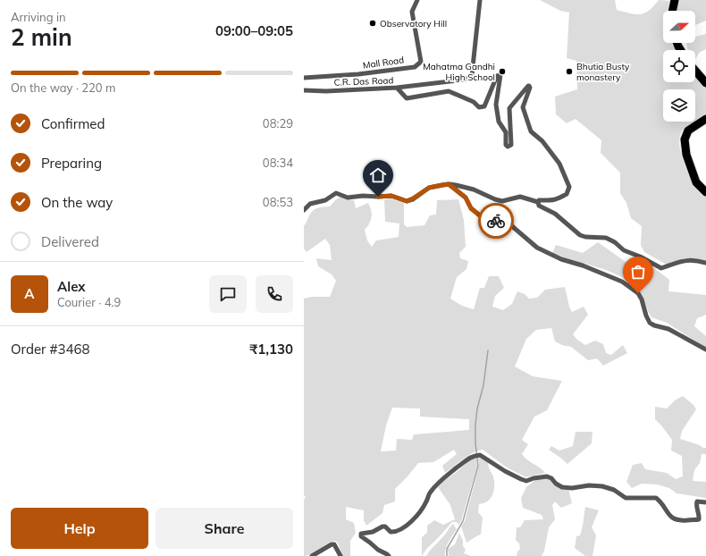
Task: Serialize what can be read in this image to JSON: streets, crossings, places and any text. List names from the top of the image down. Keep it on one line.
{"streets":{"street":["Mall Road","C.R. Das Road"]},"places":["Observatory Hill","Mahatma Gandhi High School","Bhutia Busty monastery"],"north":"right","page":{"heading":["2 min","Arriving in","09:00–09:05"],"panel":["Alex","Courier · 4.9","Order #3468","₹1,130"],"bar":"On the way · 220 m","list":[["Confirmed","08:29"],["Preparing","08:34"],["On the way","08:53"],"Delivered"],"round":"A","buttons":["Help","Share"]}}
